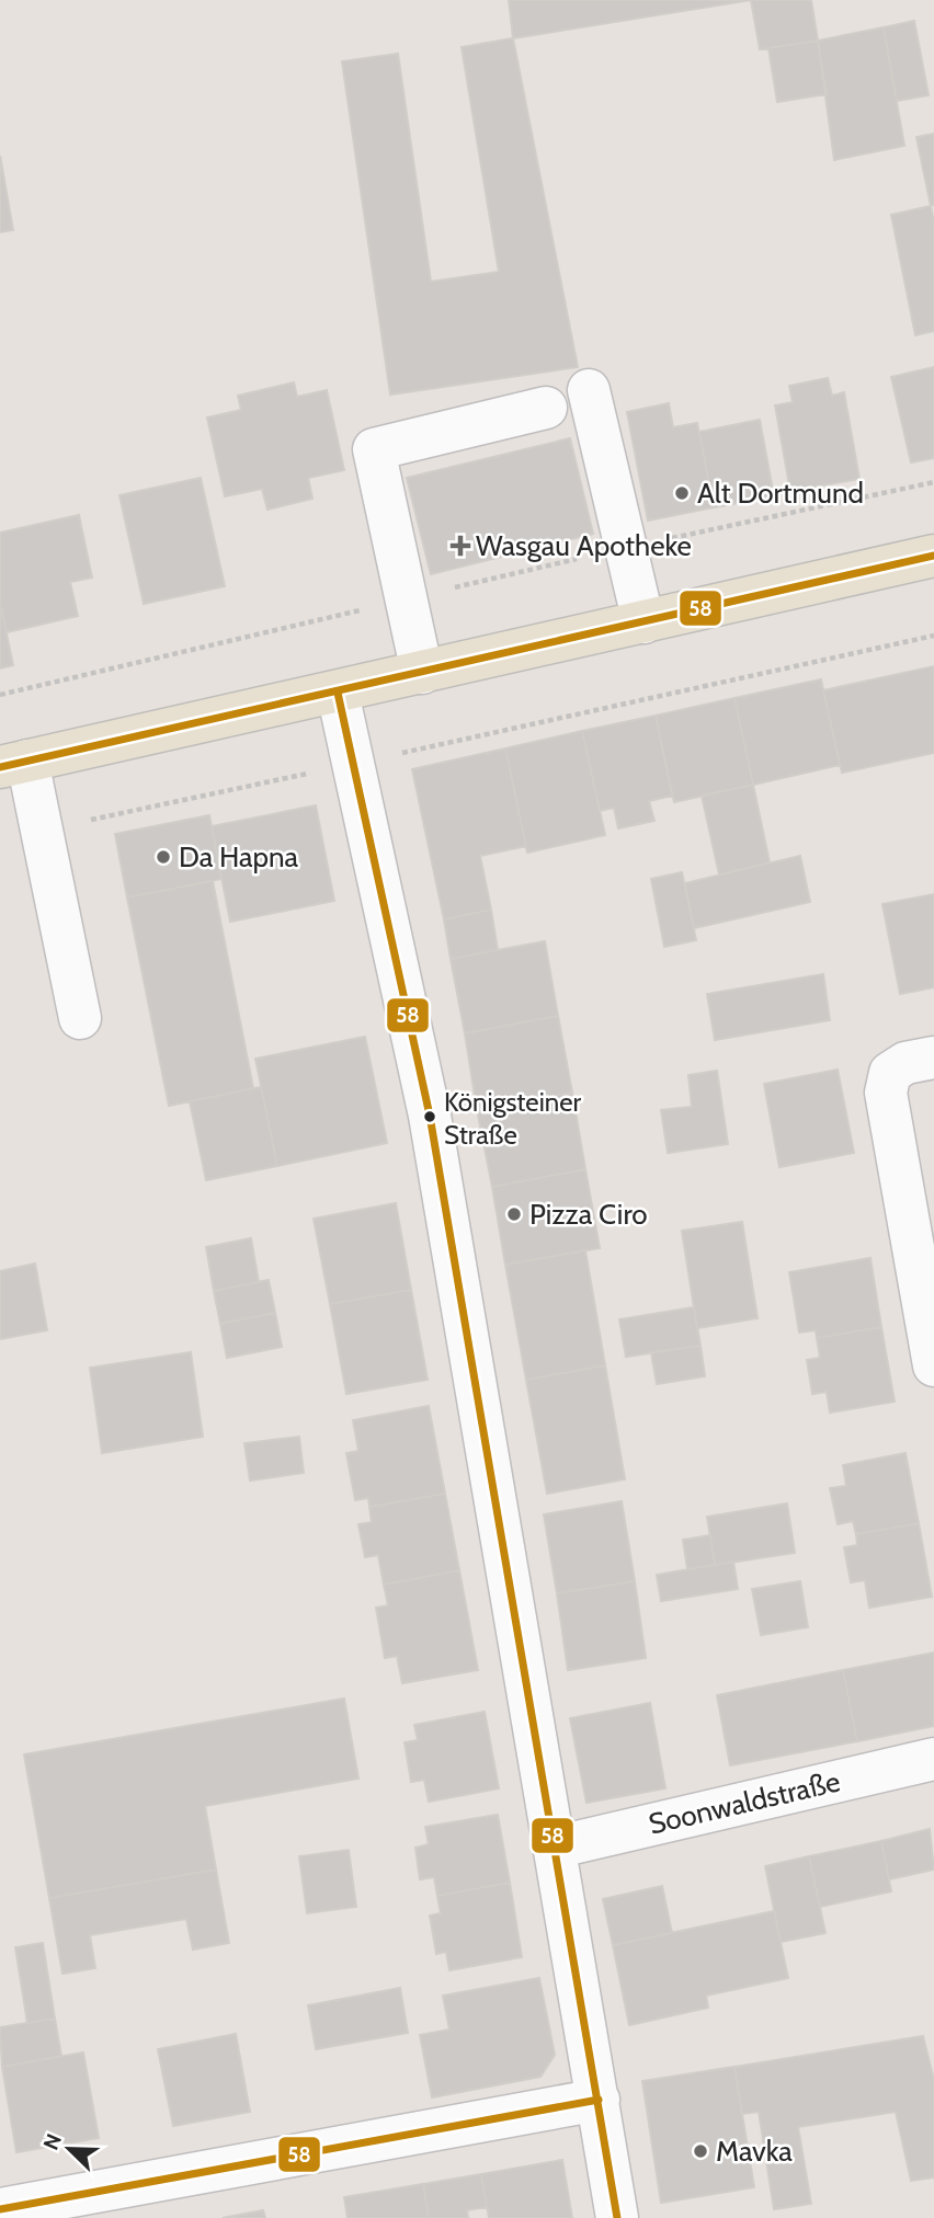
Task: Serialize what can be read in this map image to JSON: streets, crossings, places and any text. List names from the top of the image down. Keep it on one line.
{"streets":{"street":["Soonwaldstraße"]},"places":{"other":["Alt Dortmund","Da Hapna","Königsteiner Straße","Pizza Ciro","Mavka"],"health":["Wasgau Apotheke"]},"lines":["transit line 58"],"north":"top left"}
